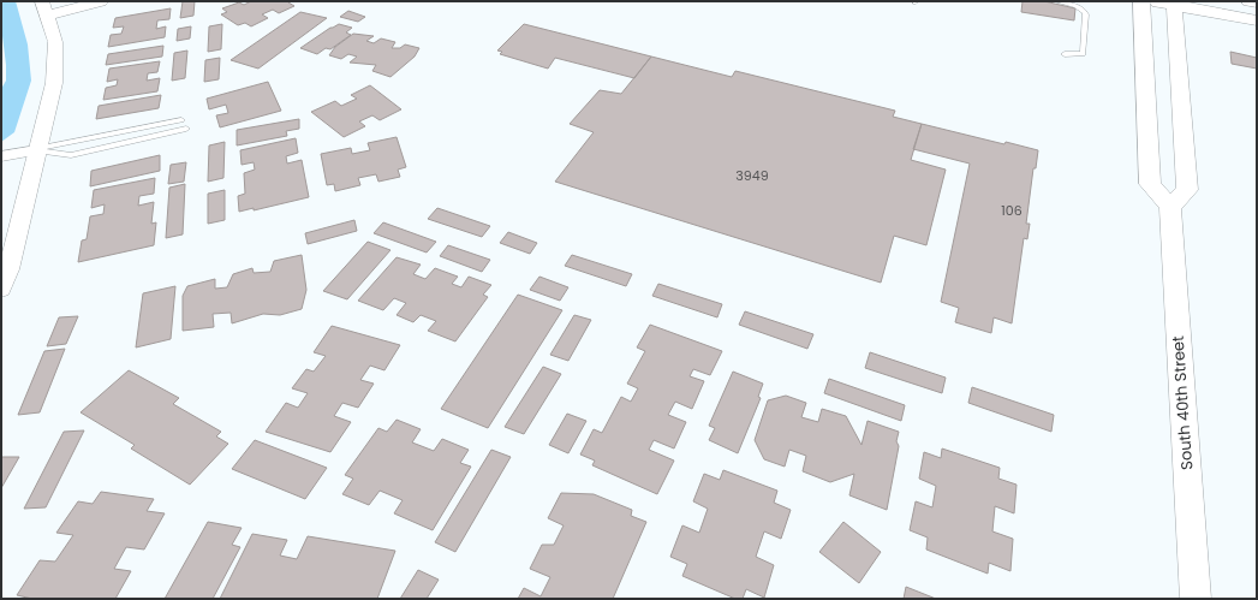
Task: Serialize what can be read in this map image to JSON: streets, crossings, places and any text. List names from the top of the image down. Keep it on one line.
{"streets":{"main road":["South 40th Street"]},"house_numbers":["3949","106"]}
